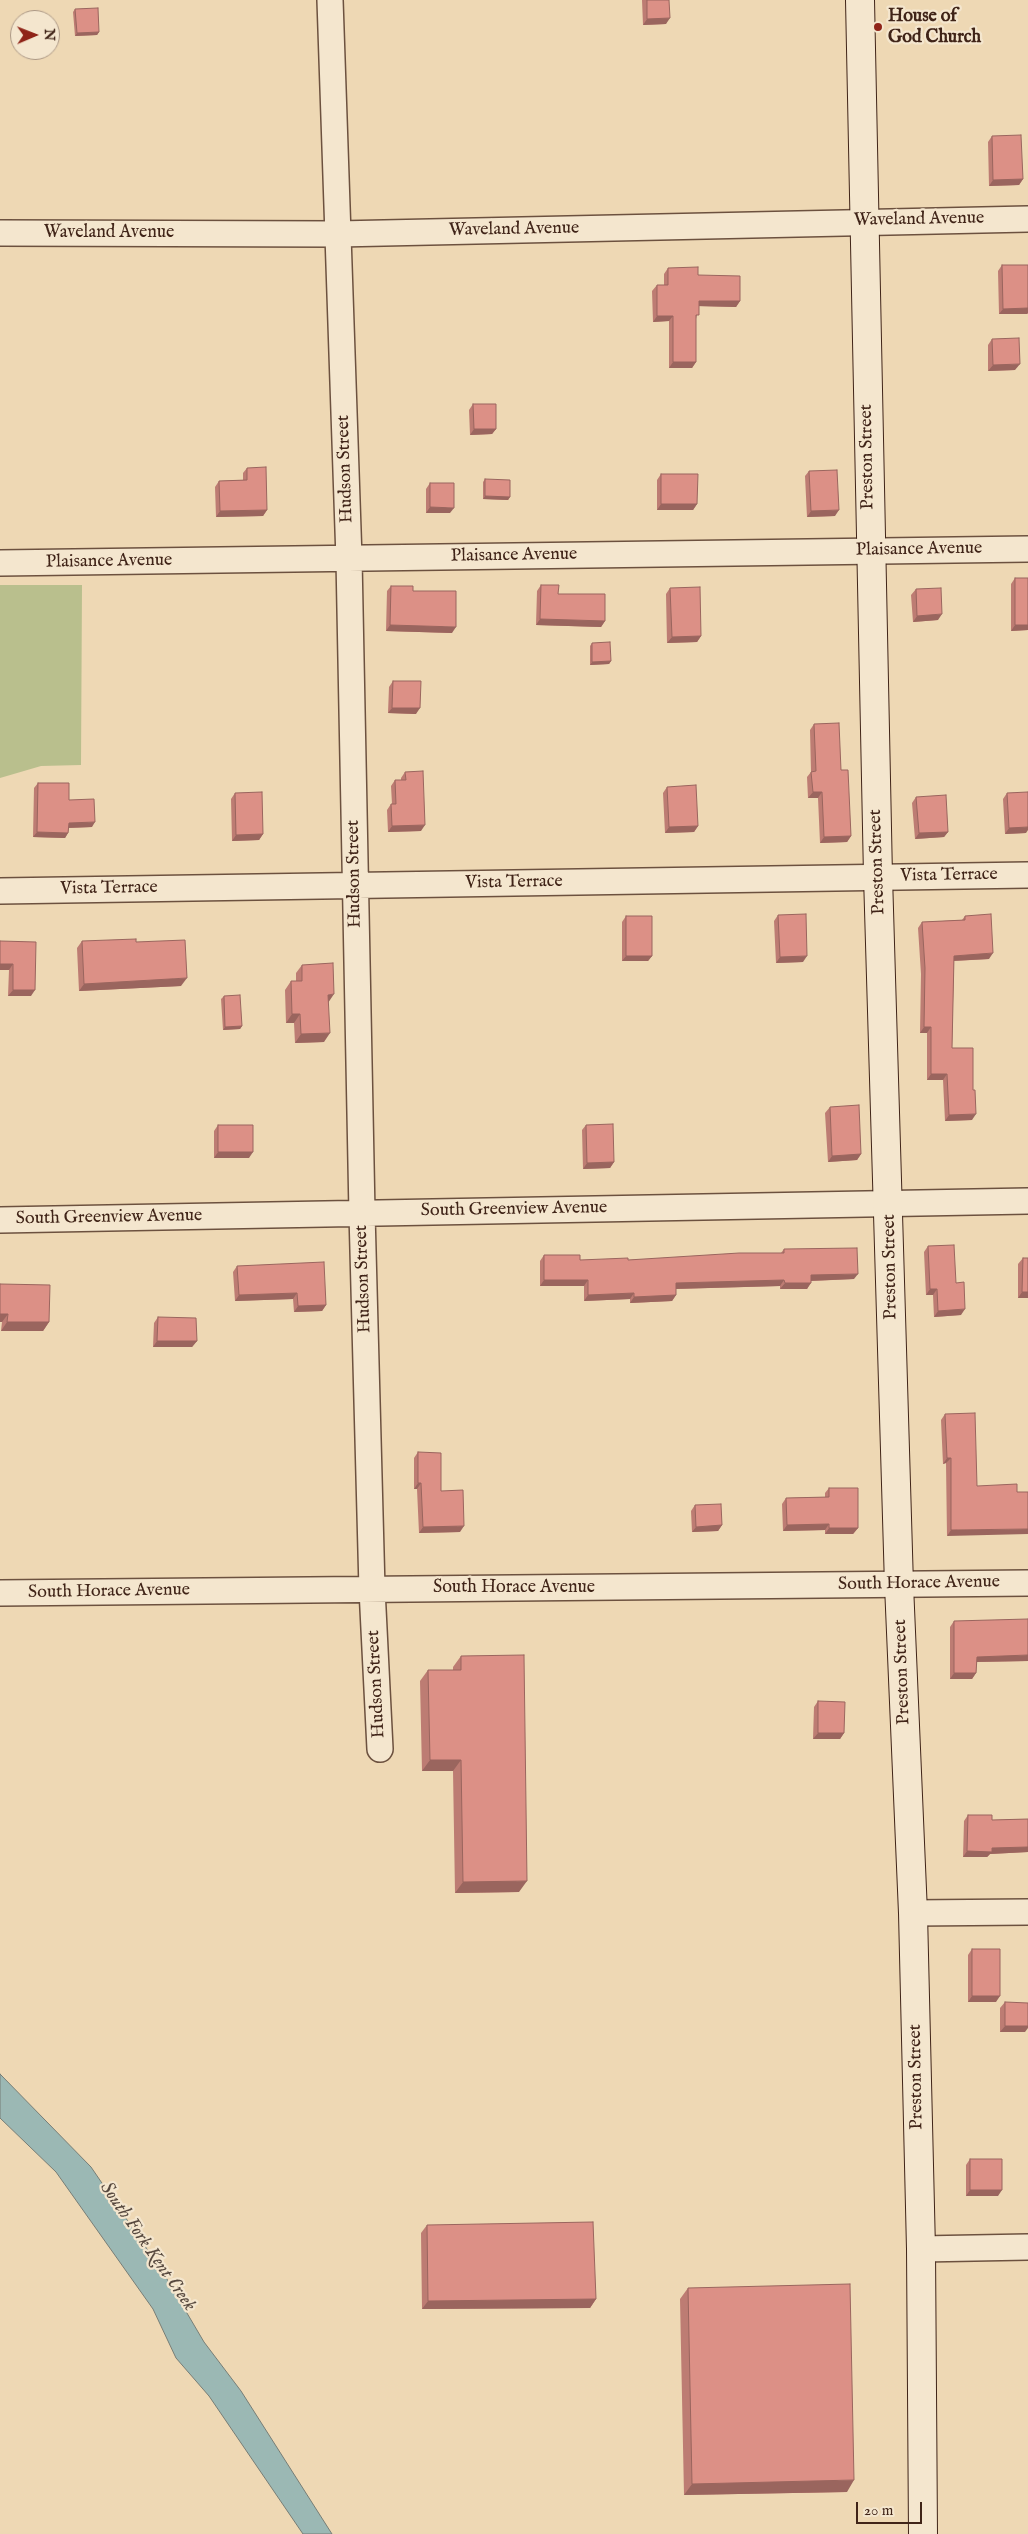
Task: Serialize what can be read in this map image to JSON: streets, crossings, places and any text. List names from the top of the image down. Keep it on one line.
{"streets":{"street":["Waveland Avenue","Preston Street","Hudson Street","Plaisance Avenue","Vista Terrace","South Greenview Avenue","South Horace Avenue"]},"crossings":[["Waveland Avenue","Preston Street"],["Waveland Avenue","Hudson Street"],["Preston Street","Plaisance Avenue"],["Preston Street","Vista Terrace"],["Preston Street","South Greenview Avenue"],["Preston Street","South Horace Avenue"],["Hudson Street","Plaisance Avenue"],["Hudson Street","Vista Terrace"],["Hudson Street","South Greenview Avenue"],["Hudson Street","South Horace Avenue"]],"water":["South Fork Kent Creek"],"places":["House of God Church"],"scale_bar":"20 m","north":"right"}
